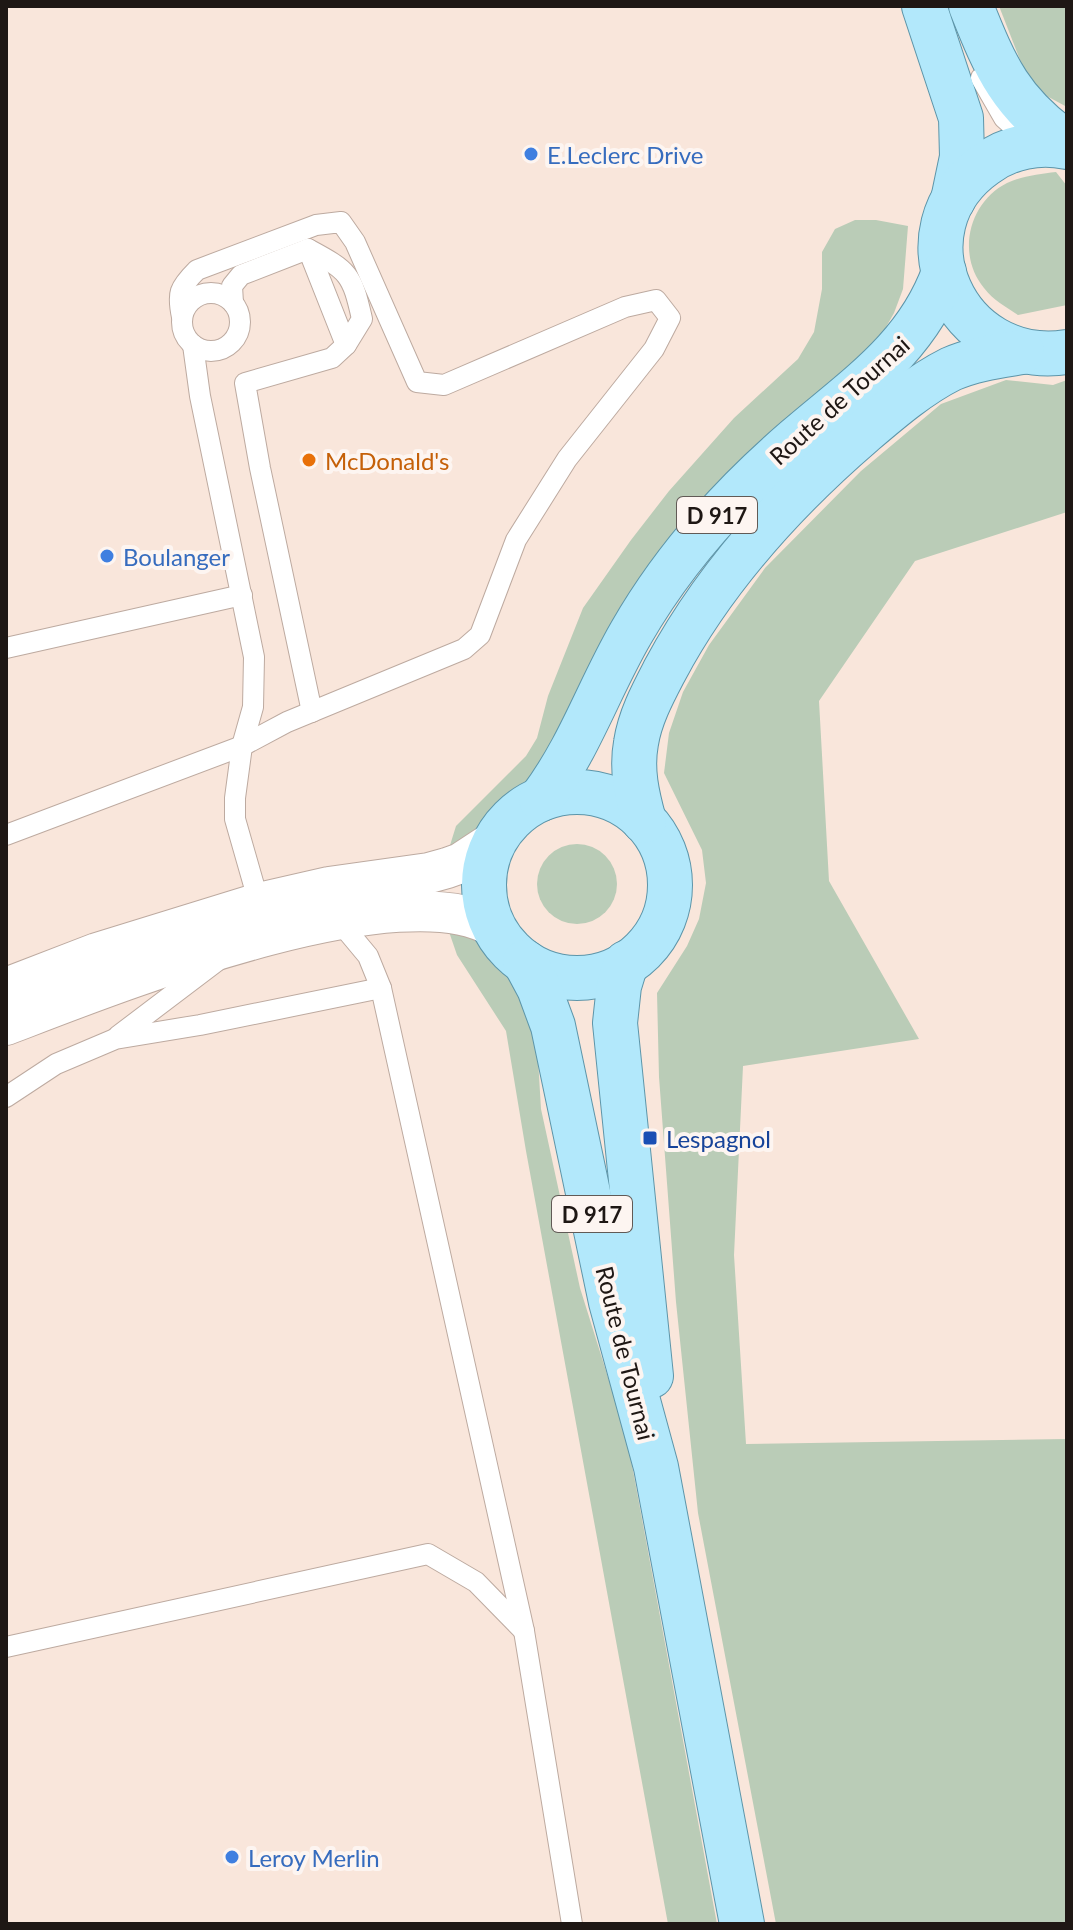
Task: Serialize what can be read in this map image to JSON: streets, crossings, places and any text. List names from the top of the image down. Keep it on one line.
{"streets":{"main road":["Route de Tournai","D 917"]},"places":{"other":["E.Leclerc Drive","McDonald's","Boulanger","Leroy Merlin"],"transit":["Lespagnol"]}}
